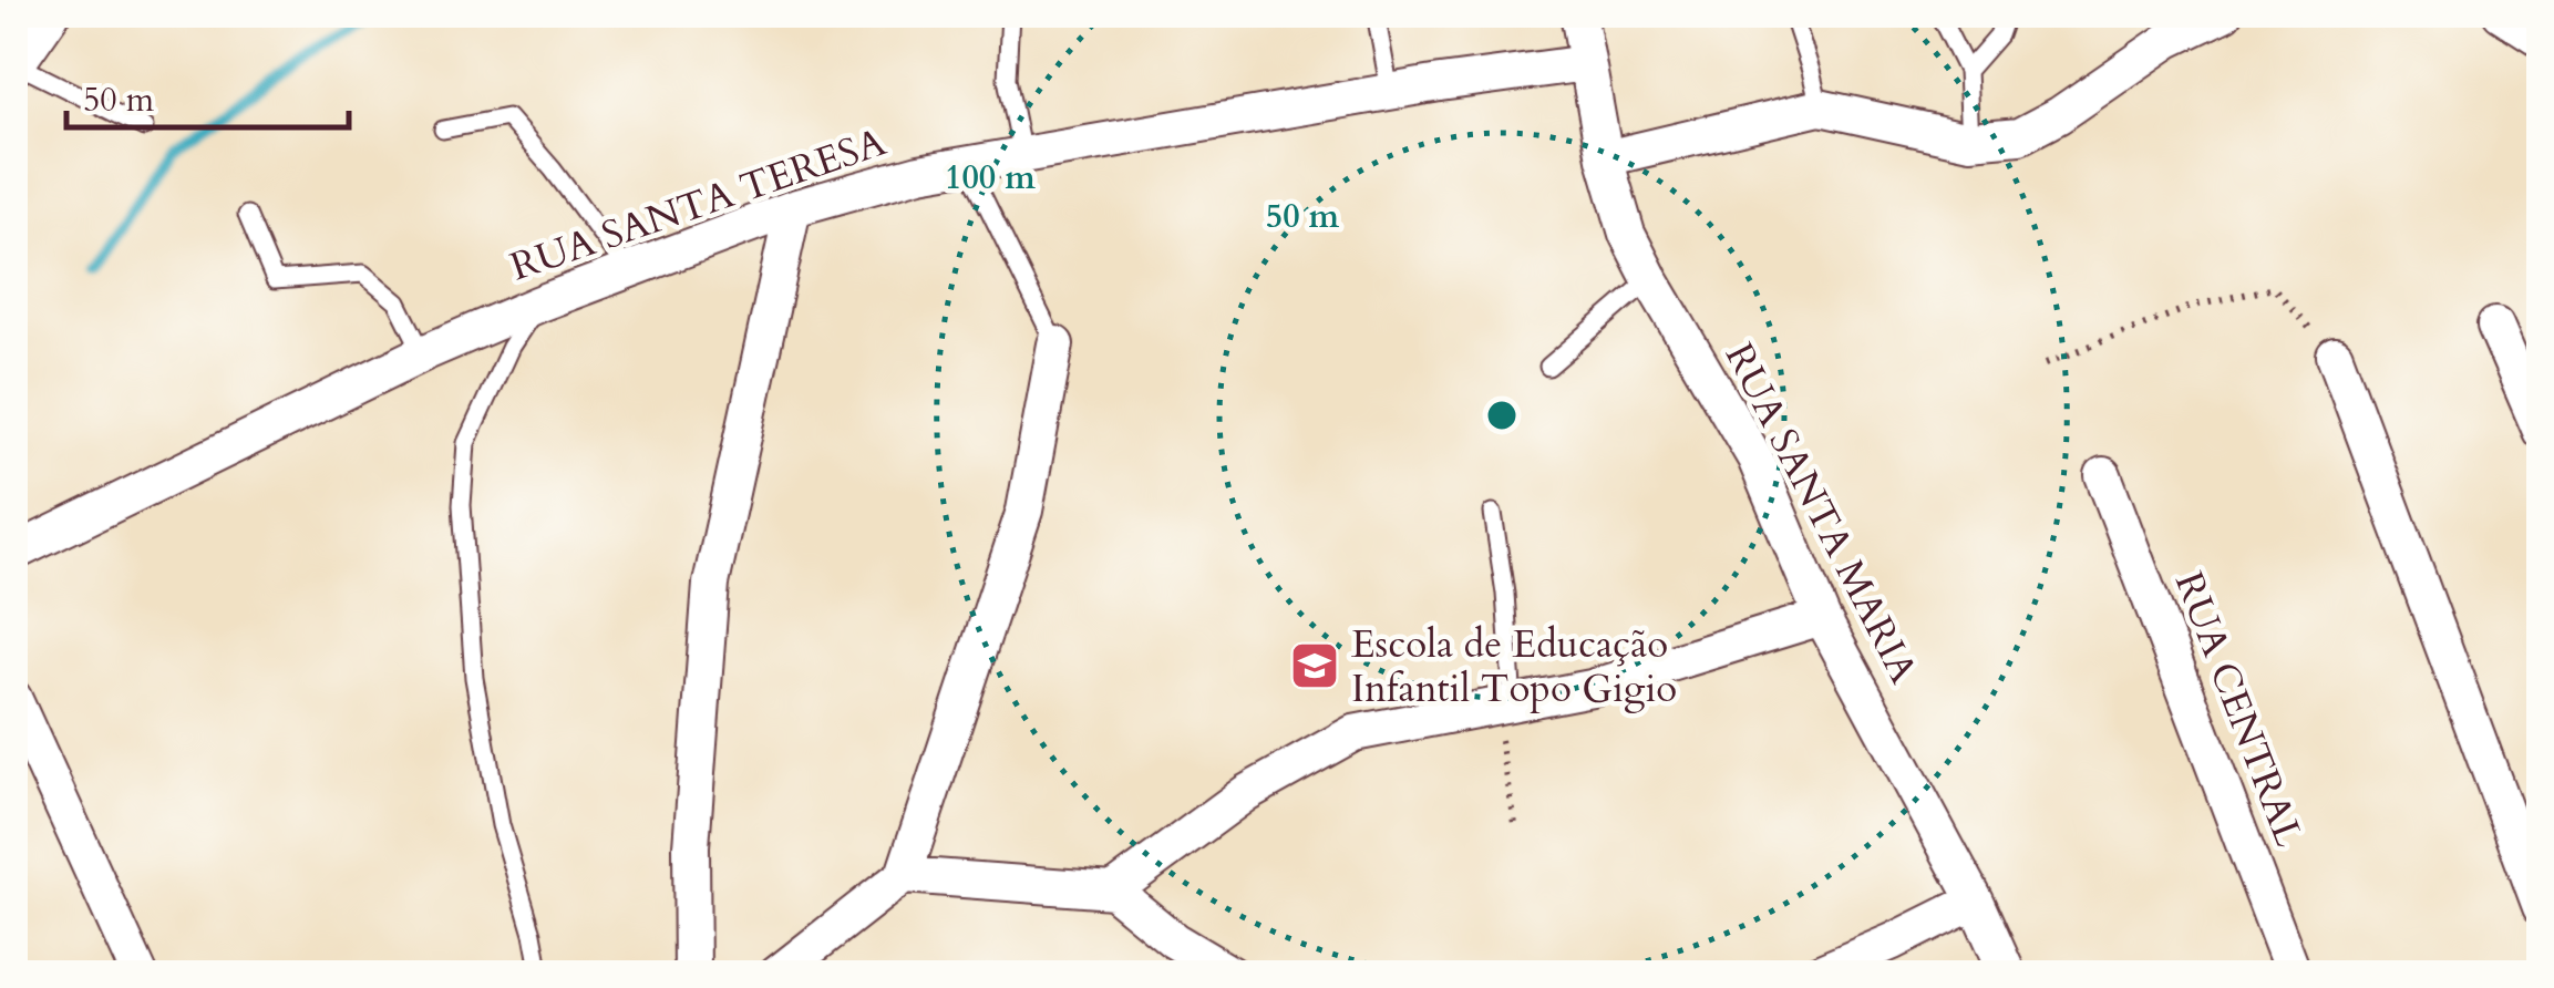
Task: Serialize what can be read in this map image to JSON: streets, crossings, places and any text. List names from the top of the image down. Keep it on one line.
{"streets":{"street":["RUA SANTA TERESA","RUA SANTA MARIA","RUA CENTRAL"]},"crossings":[["RUA SANTA TERESA","RUA SANTA MARIA"]],"places":{"school or university":["Escola de Educação Infantil Topo Gigio"]},"scale_bar":"50 m","rings":["100 m","50 m"]}
